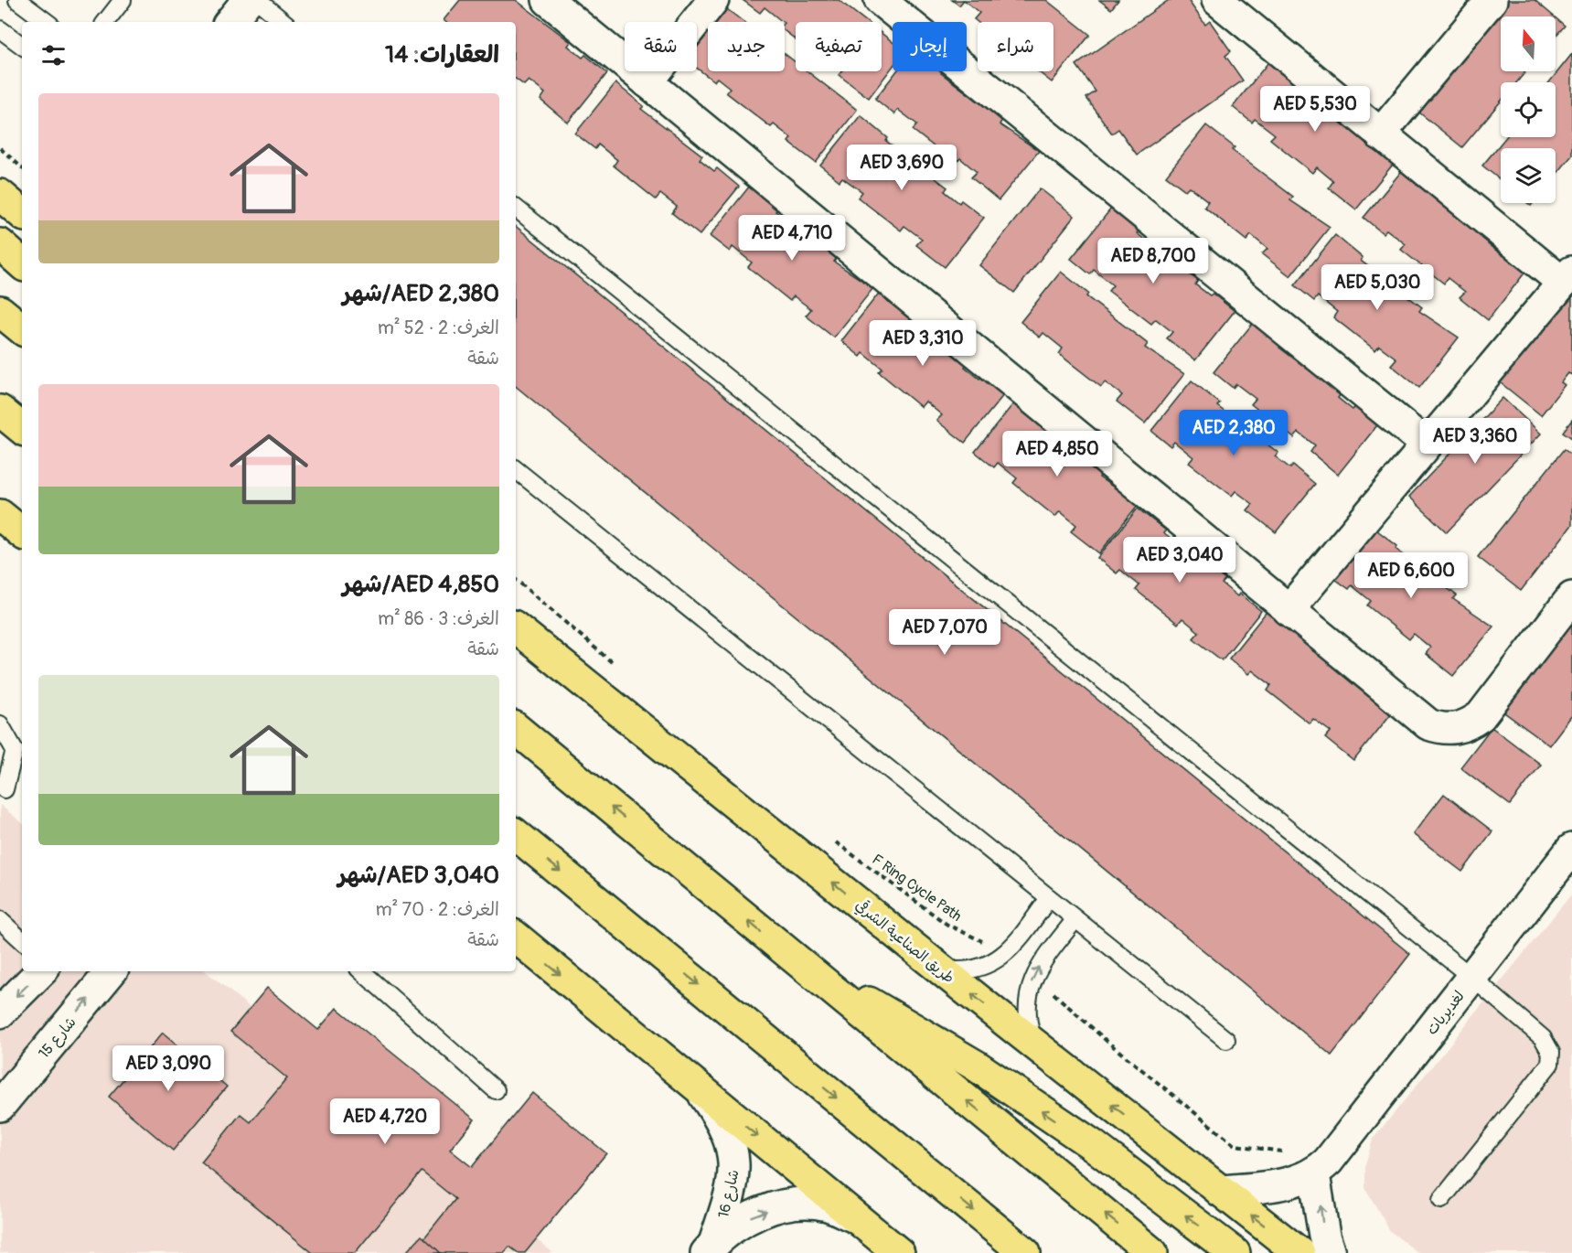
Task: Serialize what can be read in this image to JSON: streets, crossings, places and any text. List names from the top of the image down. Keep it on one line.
{"streets":{"main road":["طريق الصناعية الشرقي"],"street":["لغديريات","شارع 15","شارع 16"],"path":["F Ring Cycle Path"]},"one_way":["شارع 16"],"north":"top","page":{"chip":["شراء","إيجار","تصفية","جديد","شقة"],"heading":"العقارات: 14","price":["AED 5,530","AED 3,690","AED 4,710","AED 8,700","AED 5,030","AED 3,310","AED 2,380","AED 3,360","AED 4,850","AED 3,040","AED 6,600","AED 7,070","AED 3,090","AED 4,720"],"list":[{"name":"AED 2,380/شهر","note":"الغرف: 2 · 52 m² · شقة"},{"name":"AED 4,850/شهر","note":"الغرف: 3 · 86 m² · شقة"},{"name":"AED 3,040/شهر","note":"الغرف: 2 · 70 m² · شقة"}]}}
